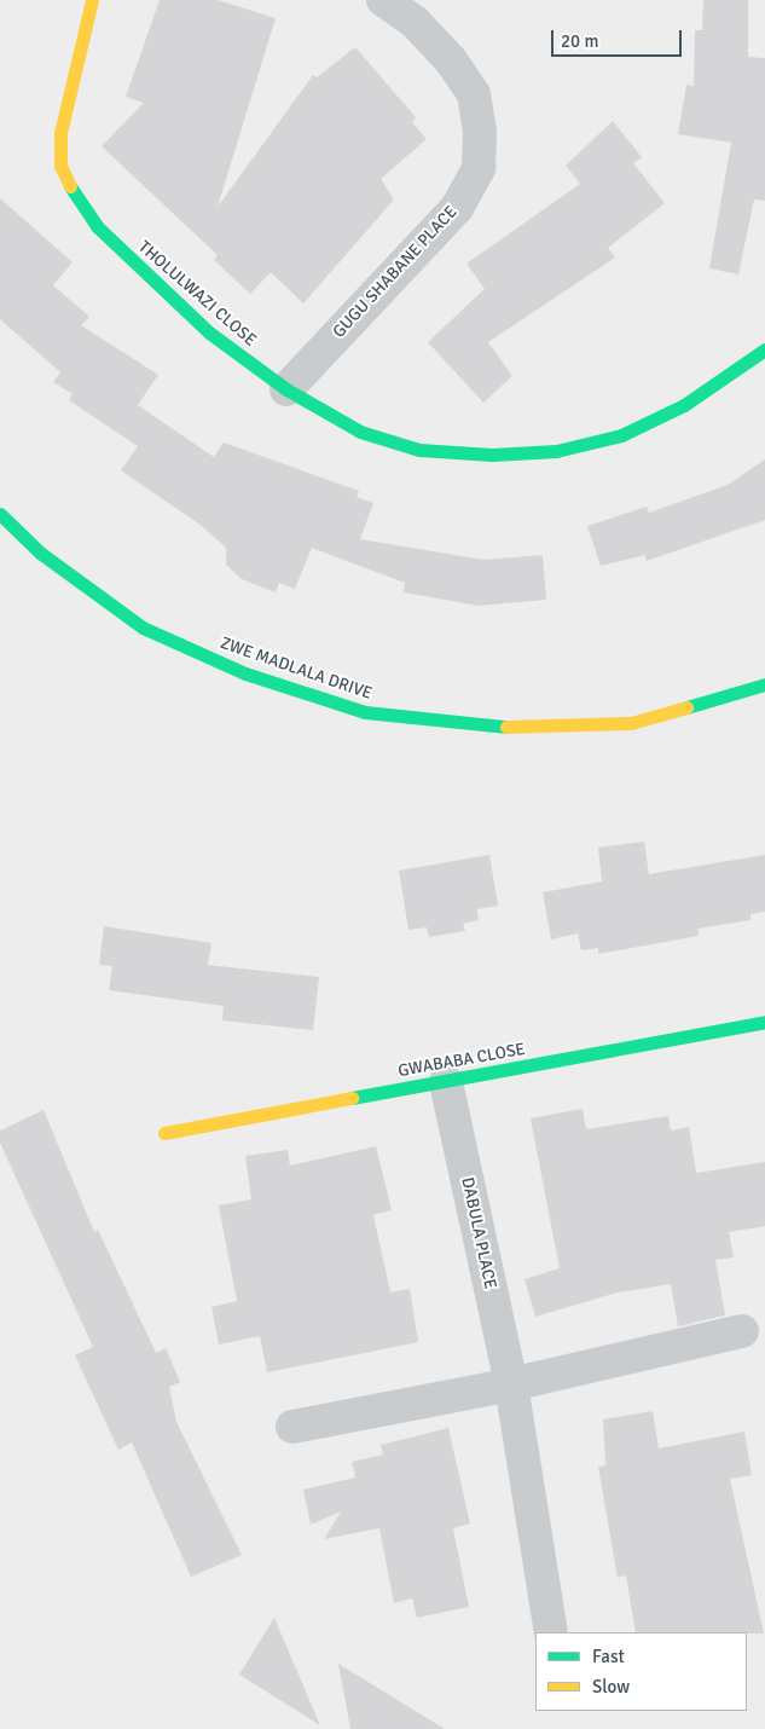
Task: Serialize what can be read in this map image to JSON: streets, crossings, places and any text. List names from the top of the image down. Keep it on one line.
{"streets":{"street":["GUGU SHABANE PLACE","THOLULWAZI CLOSE","ZWE MADLALA DRIVE","GWABABA CLOSE","DABULA PLACE"]},"crossings":[["GUGU SHABANE PLACE","THOLULWAZI CLOSE"],["GWABABA CLOSE","DABULA PLACE"]],"legend":["Fast","Slow"],"scale_bar":"20 m"}
